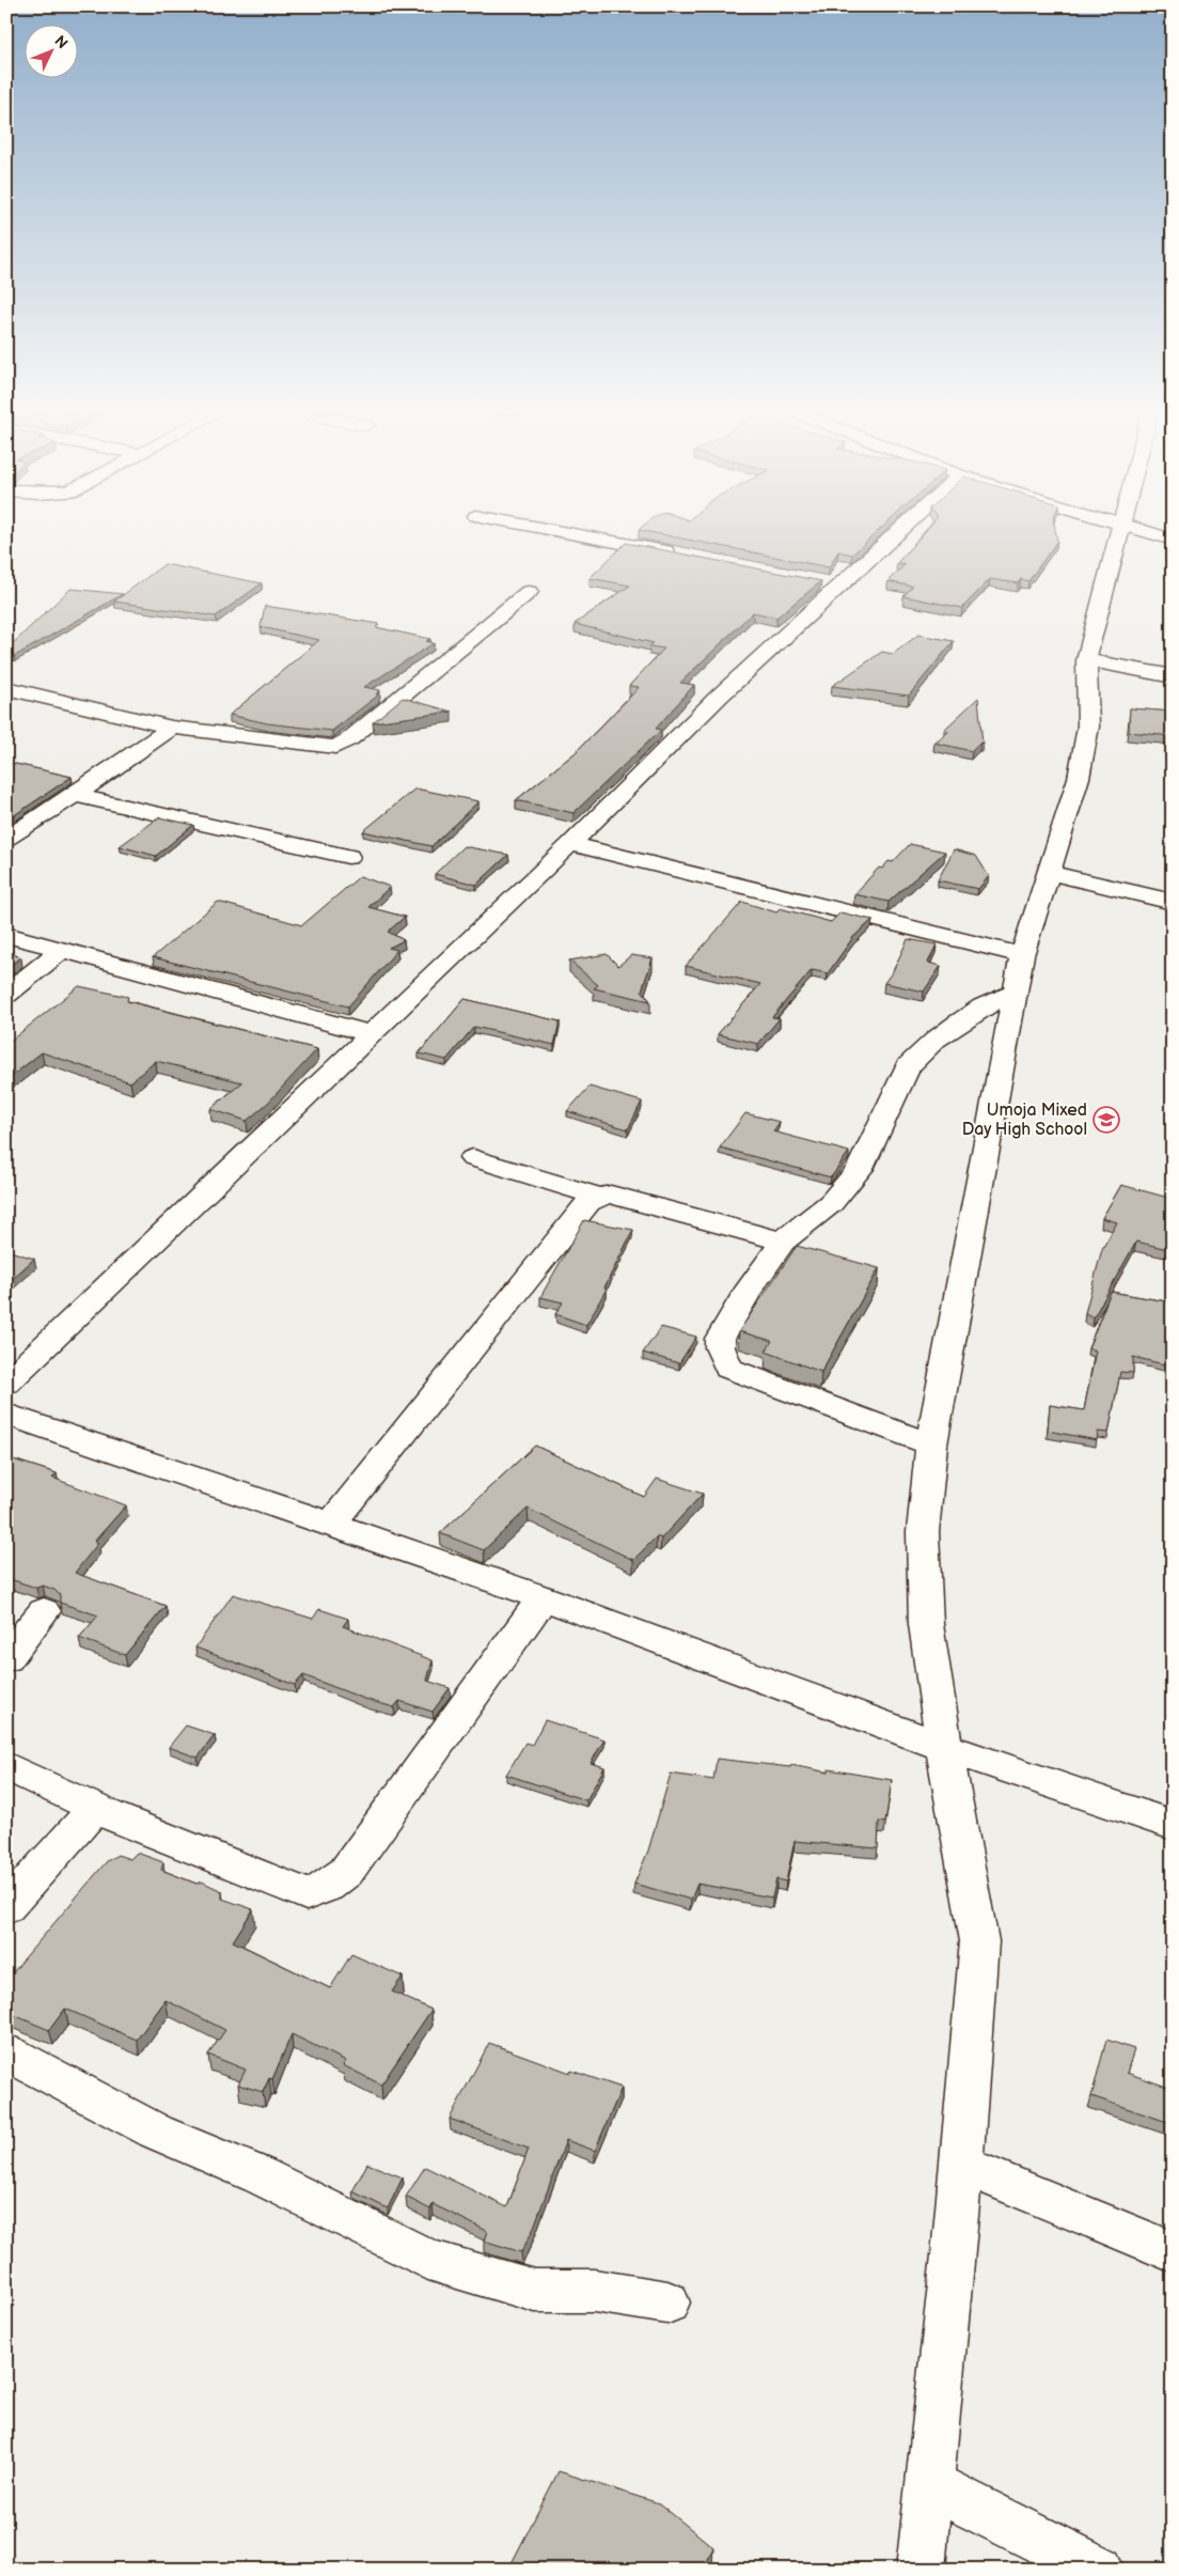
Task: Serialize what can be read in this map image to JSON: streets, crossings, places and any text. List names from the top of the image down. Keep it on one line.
{"places":{"school or university":["Umoja Mixed Day High School"]},"north":"top right"}
